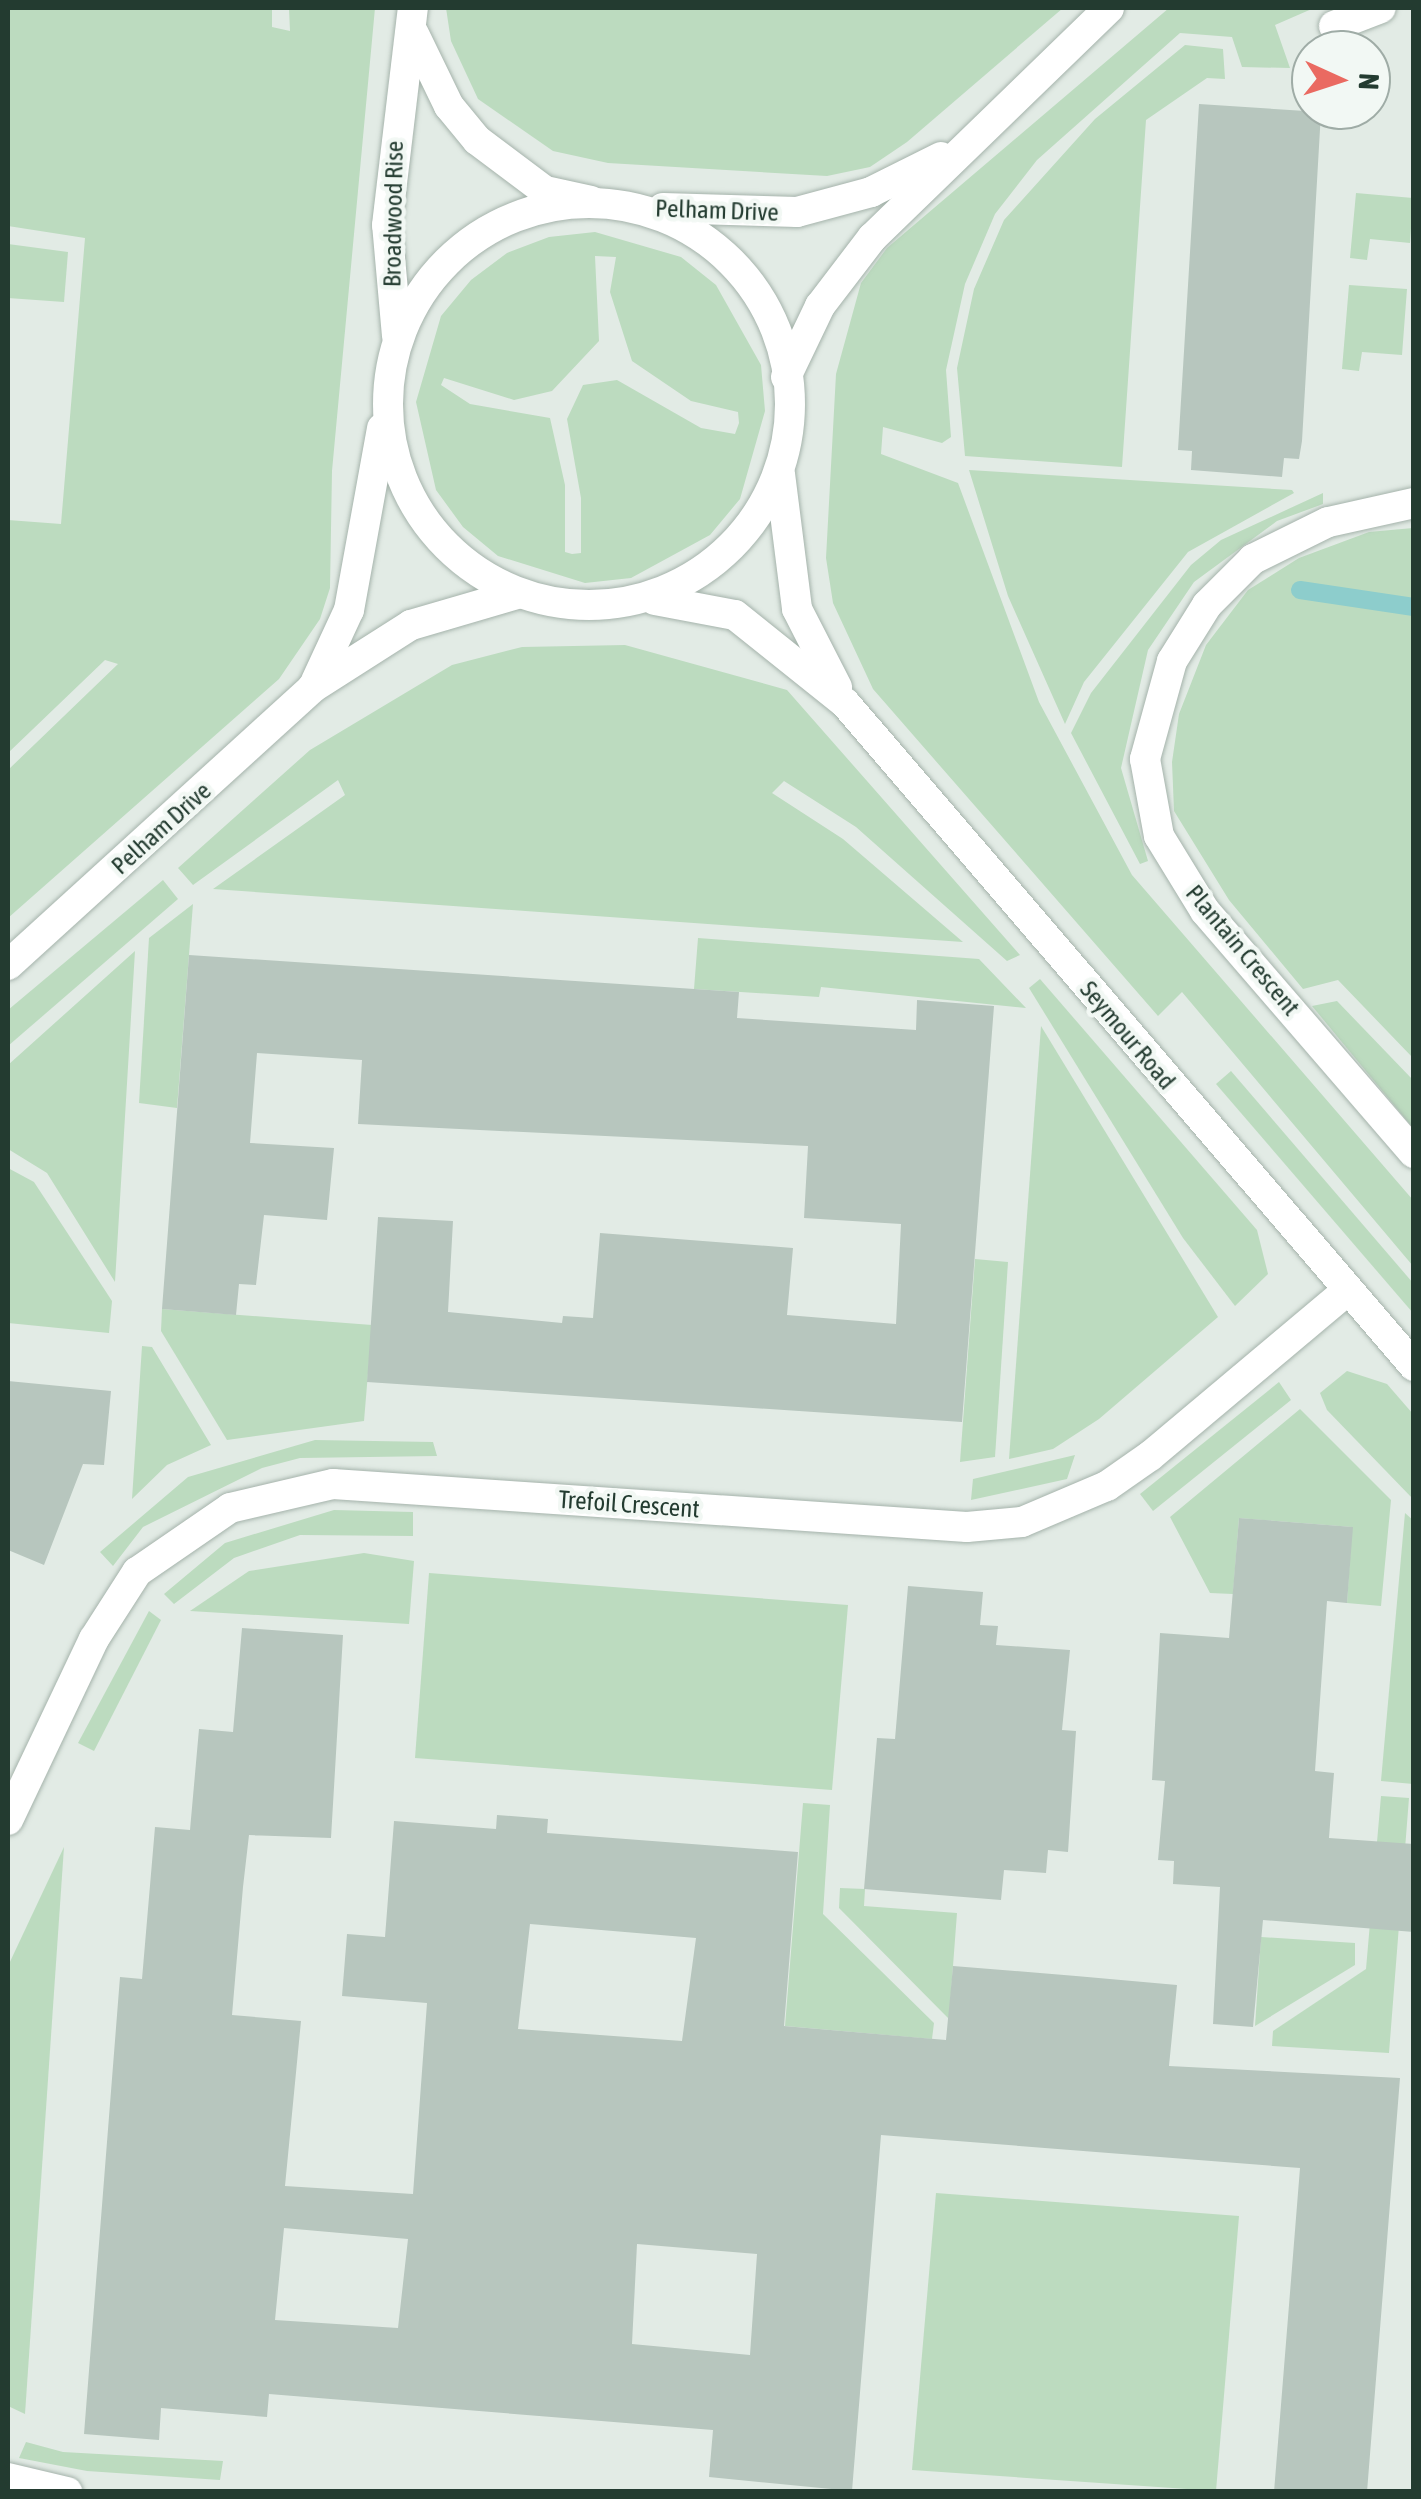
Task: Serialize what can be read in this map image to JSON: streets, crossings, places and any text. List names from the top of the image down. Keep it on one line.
{"streets":{"street":["Pelham Drive","Broadwood Rise","Plantain Crescent","Seymour Road","Trefoil Crescent"]},"crossings":[["Pelham Drive","Seymour Road"],["Seymour Road","Trefoil Crescent"]],"north":"right"}
